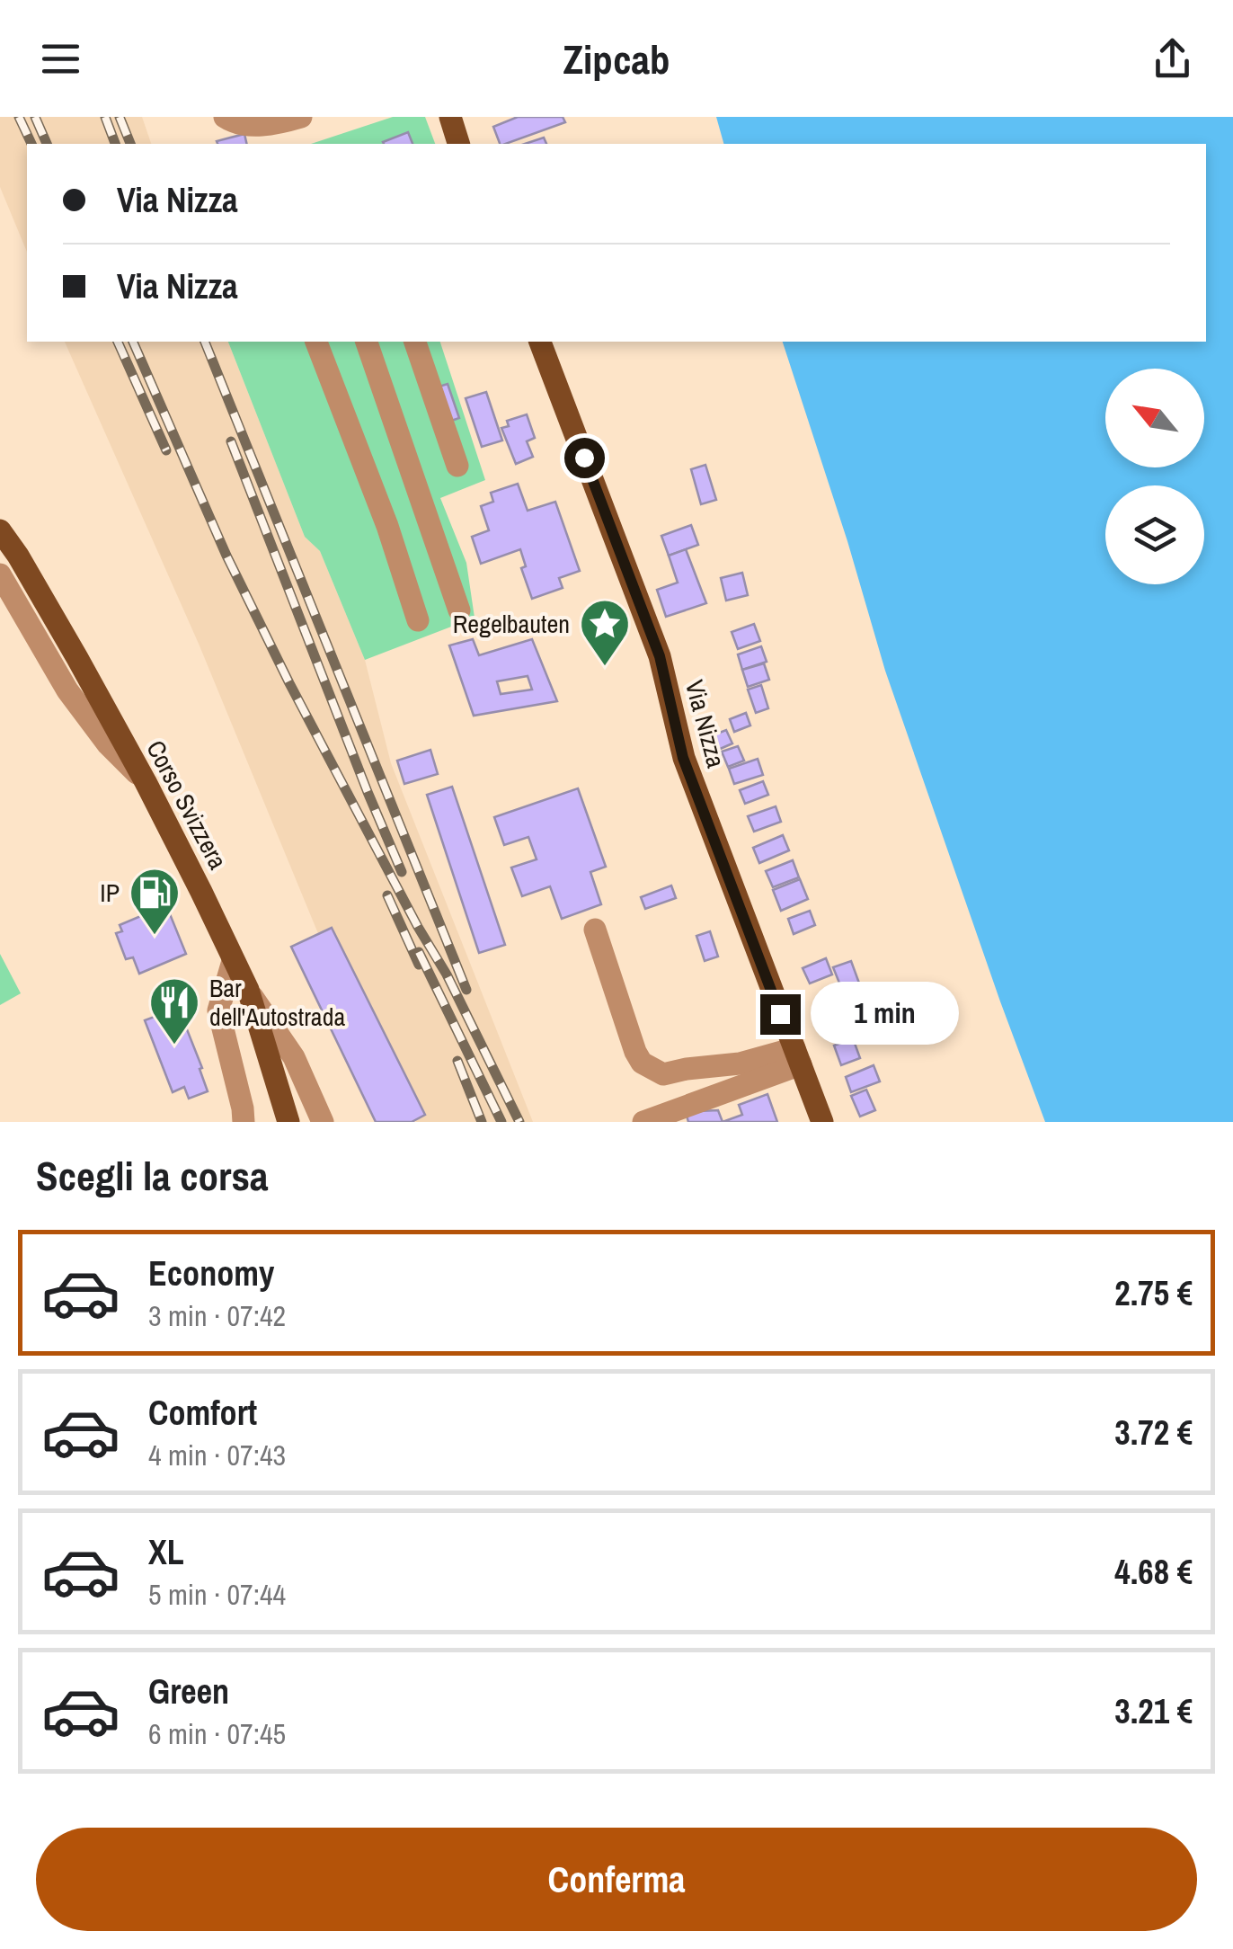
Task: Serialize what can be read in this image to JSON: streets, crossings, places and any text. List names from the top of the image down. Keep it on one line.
{"streets":{"main road":["Via Nizza","Corso Svizzera"]},"places":{"place":["Regelbauten"],"fuel station":["IP"],"restaurant":["Bar dell'Autostrada"]},"north":"top left","page":{"header":"Zipcab","banner":["Via Nizza","Via Nizza"],"bubble":"1 min","heading":"Scegli la corsa","list":[{"name":"Economy","note":"3 min · 07:42","value":"2.75 €"},{"name":"Comfort","note":"4 min · 07:43","value":"3.72 €"},{"name":"XL","note":"5 min · 07:44","value":"4.68 €"},{"name":"Green","note":"6 min · 07:45","value":"3.21 €"}],"buttons":"Conferma"}}
